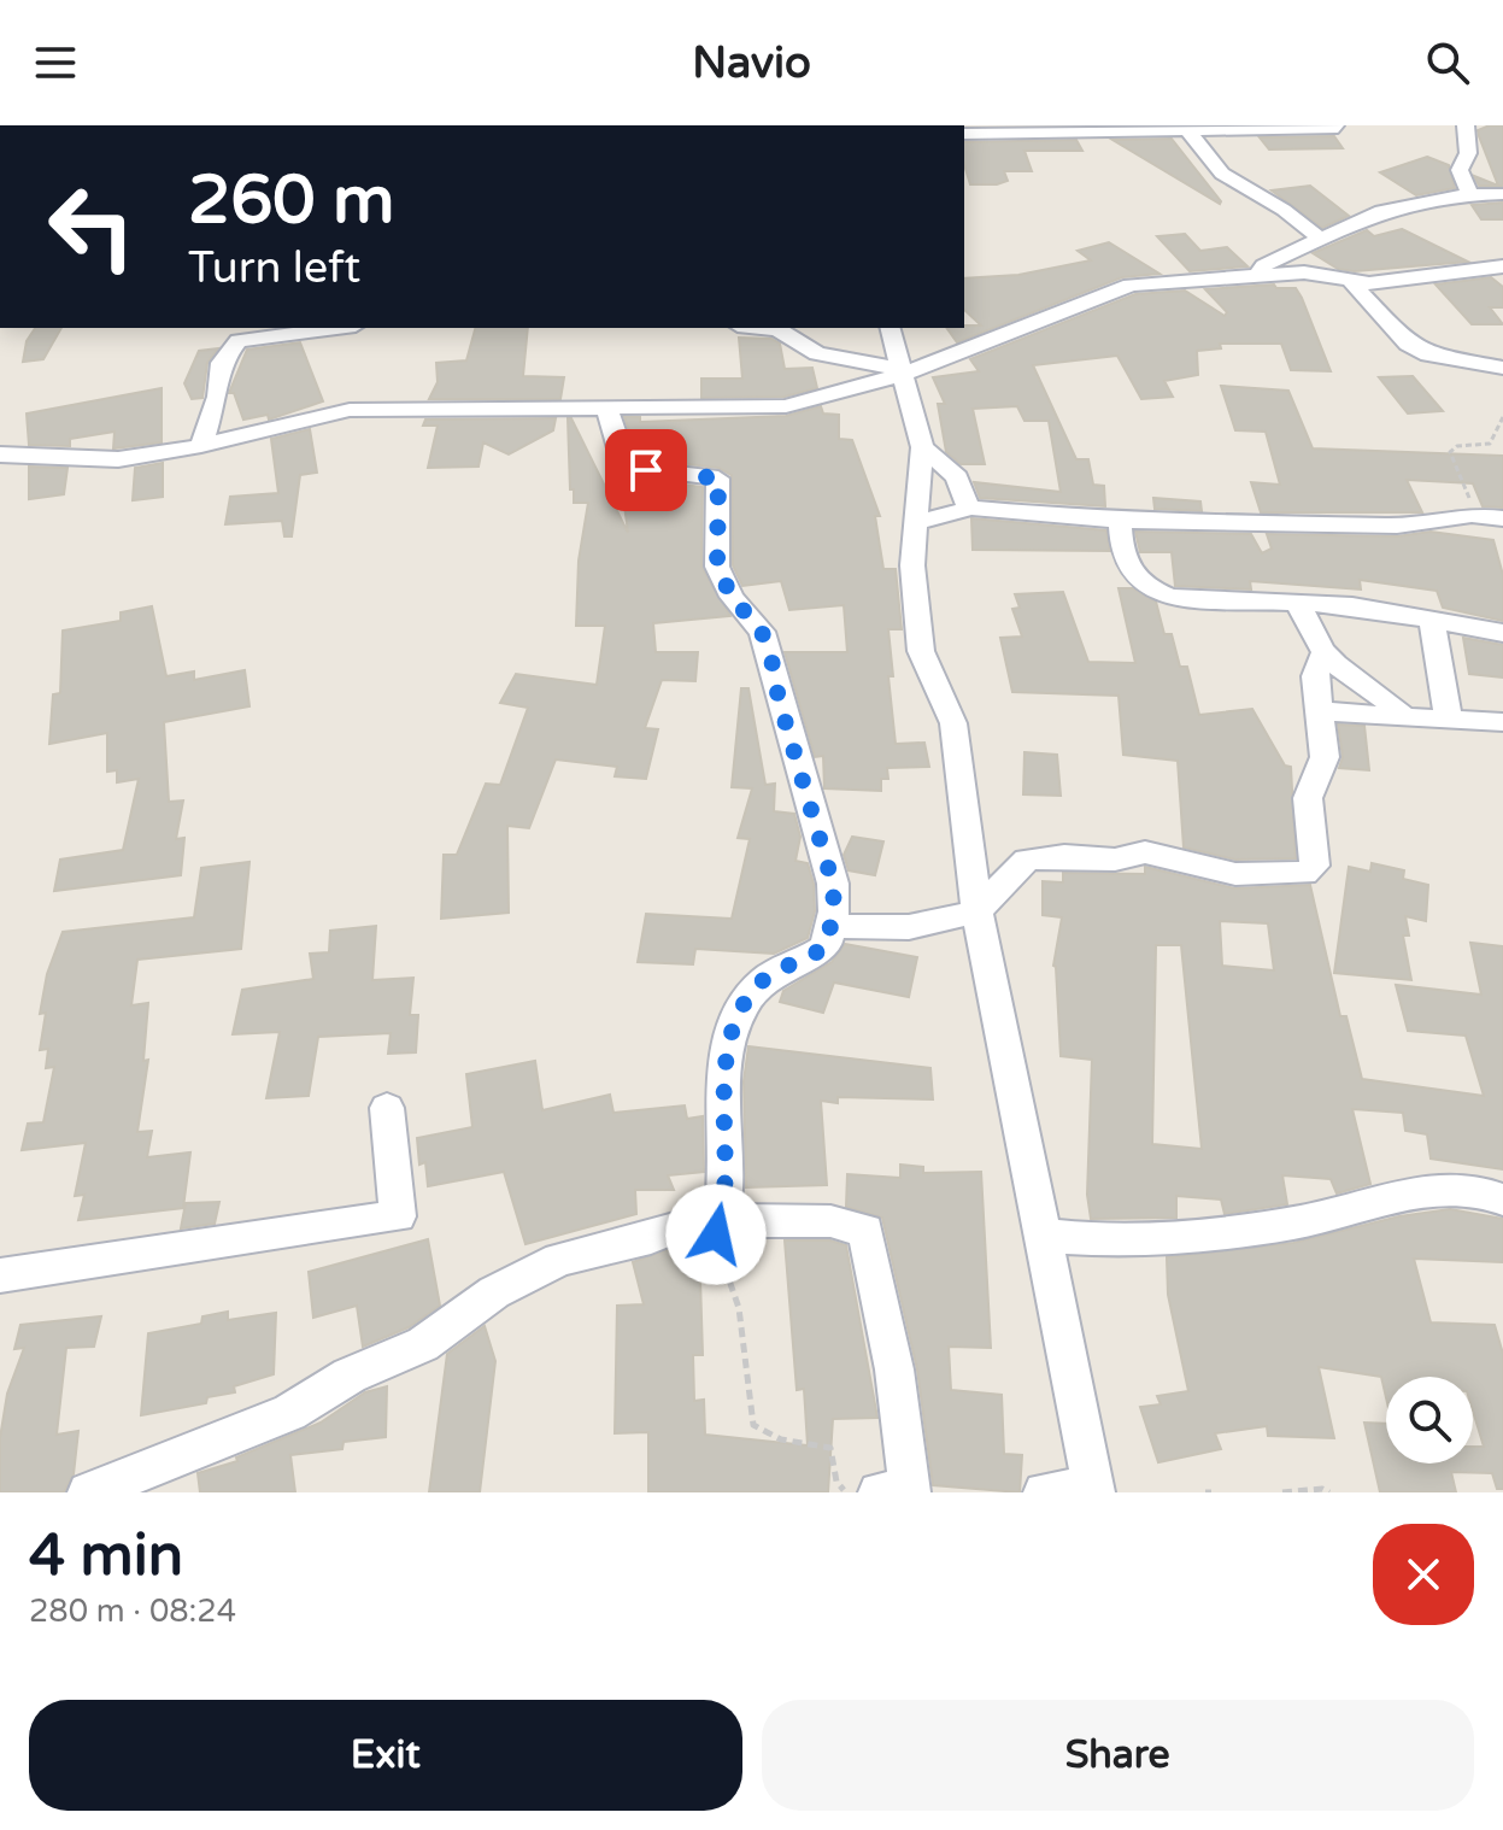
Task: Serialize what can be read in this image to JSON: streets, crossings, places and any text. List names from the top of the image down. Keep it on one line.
{"page":{"header":"Navio","turn":["260 m","Turn left"],"heading":["4 min","280 m · 08:24"],"buttons":["Exit","Share"]}}
